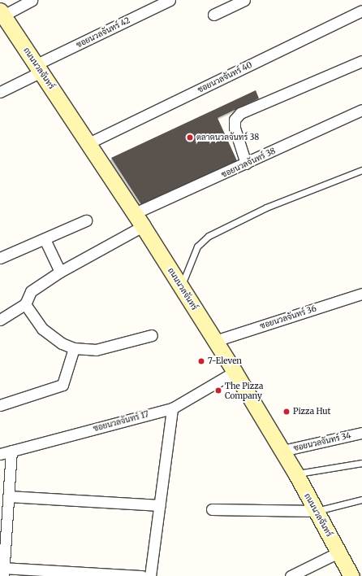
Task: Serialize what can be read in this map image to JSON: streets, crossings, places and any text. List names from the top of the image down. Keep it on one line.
{"streets":{"main road":["ถนนนวลจันทร์"],"street":["ซอยนวลจันทร์ 42","ซอยนวลจันทร์ 40","ซอยนวลจันทร์ 38","ซอยนวลจันทร์ 36","ซอยนวลจันทร์ 17","ซอยนวลจันทร์ 34"]},"crossings":[["ซอยนวลจันทร์ 42","ถนนนวลจันทร์"],["ถนนนวลจันทร์","ซอยนวลจันทร์ 40"],["ถนนนวลจันทร์","ซอยนวลจันทร์ 38"],["ถนนนวลจันทร์","ซอยนวลจันทร์ 36"],["ถนนนวลจันทร์","ซอยนวลจันทร์ 17"],["ถนนนวลจันทร์","ซอยนวลจันทร์ 34"]],"places":["ตลาดนวลจันทร์ 38","7-Eleven","The Pizza Company","Pizza Hut"]}
